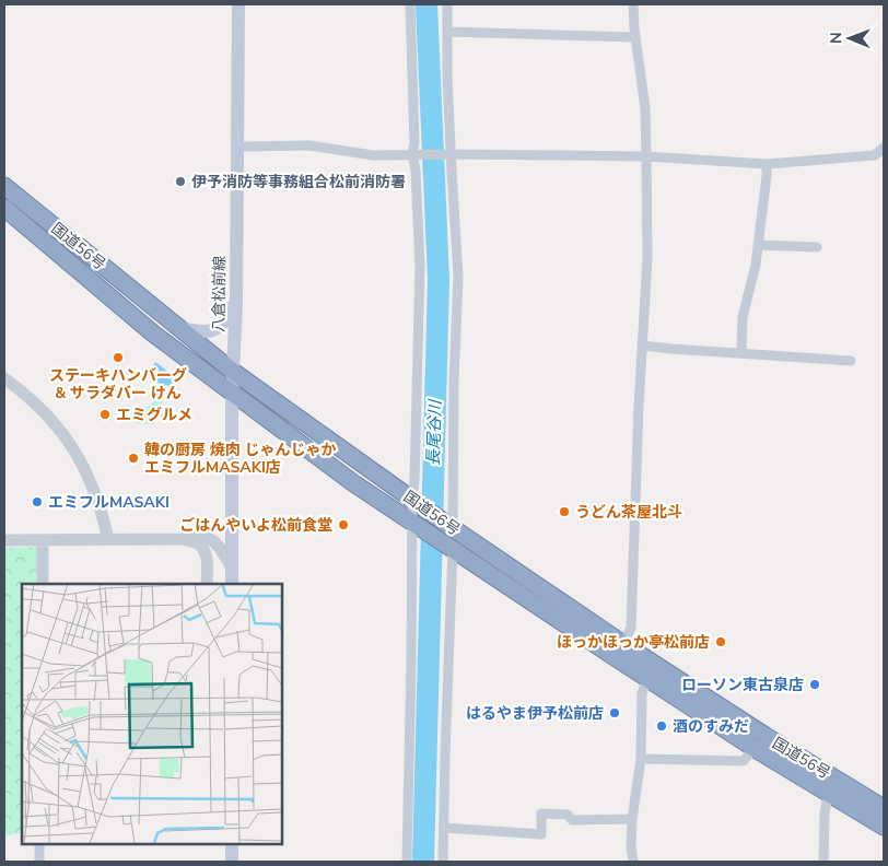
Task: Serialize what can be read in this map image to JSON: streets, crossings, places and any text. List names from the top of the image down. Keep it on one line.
{"streets":{"highway":["国道56号"],"main road":["八倉松前線"]},"crossings":[["国道56号","八倉松前線"]],"water":["長尾谷川"],"places":["伊予消防等事務組合松前消防署","ステーキハンバーグ & サラダバー けん","エミグルメ","韓の厨房 焼肉 じゃんじゃか エミフルMASAKI店","エミフルMASAKI","うどん茶屋北斗","ごはんやいよ松前食堂","ほっかほっか亭松前店","ローソン東古泉店","はるやま伊予松前店","酒のすみだ"],"north":"left"}
